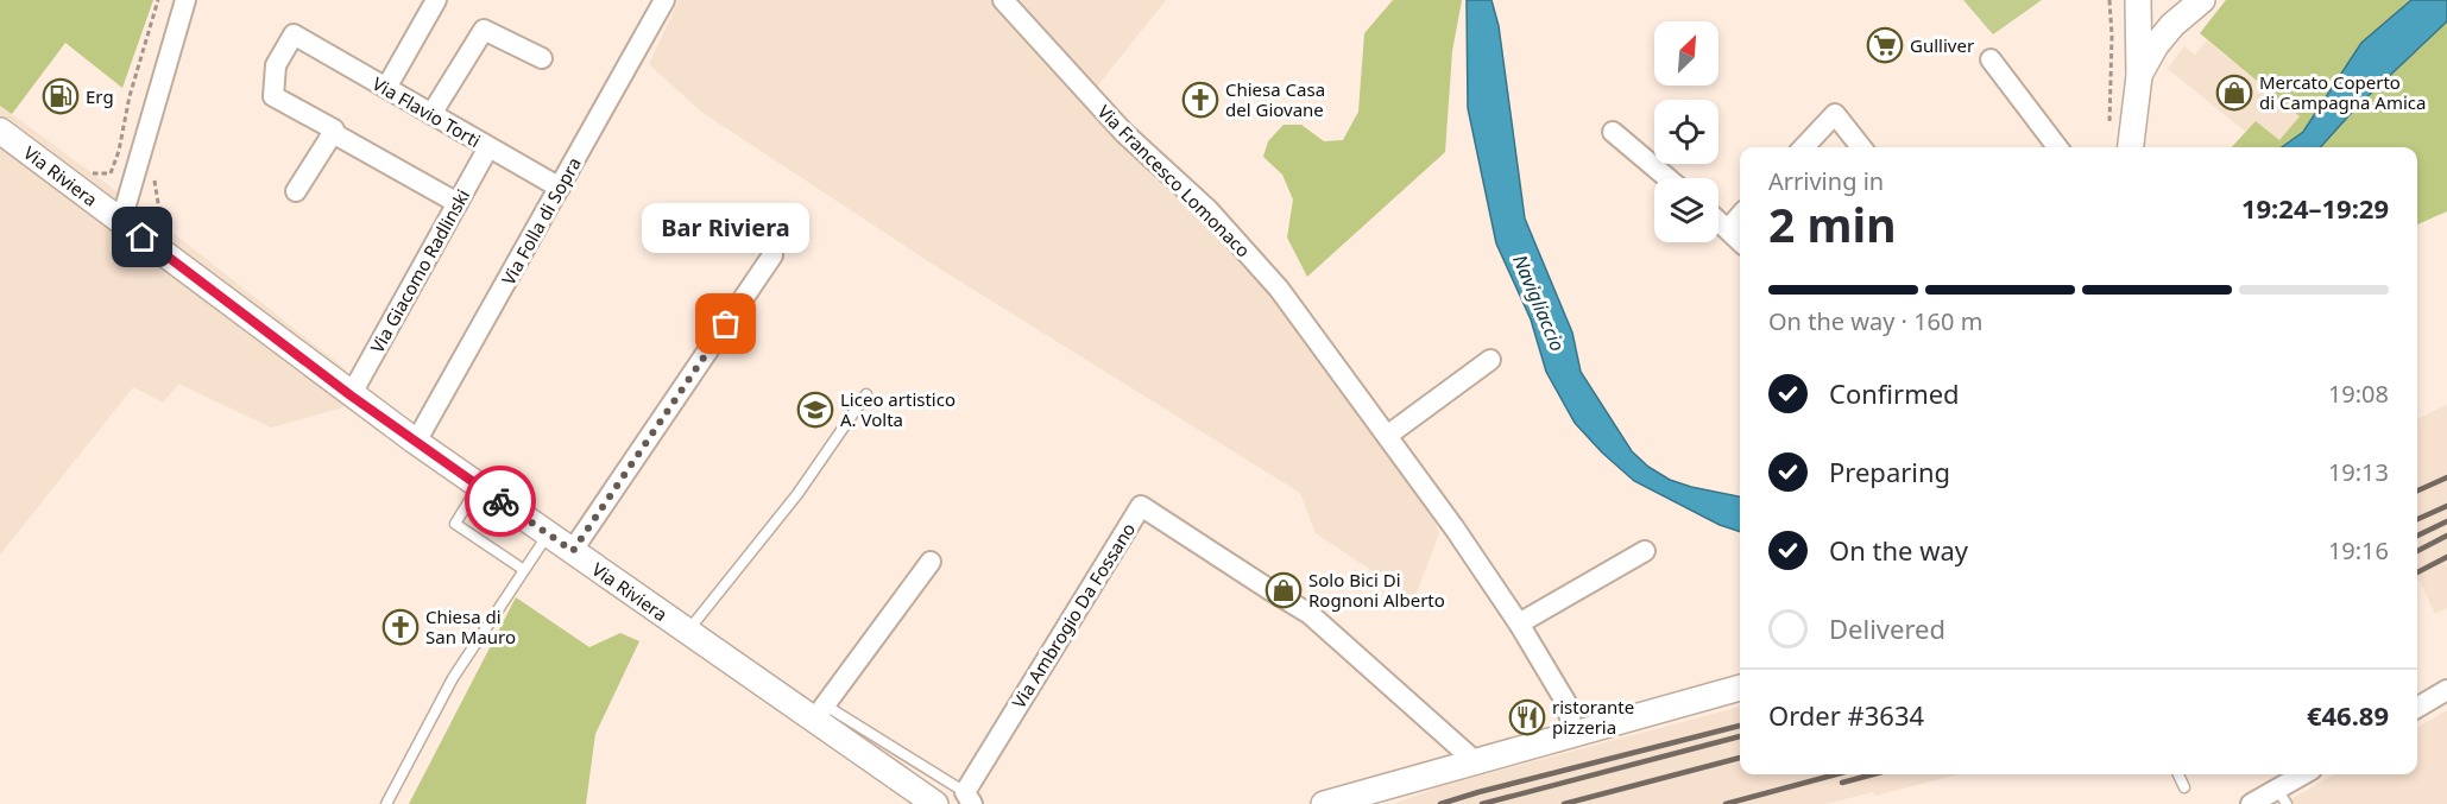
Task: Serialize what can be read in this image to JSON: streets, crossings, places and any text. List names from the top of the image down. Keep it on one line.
{"streets":{"street":["Via Flavio Torti","Via Riviera","Via Francesco Lomonaco","Via Folla di Sopra","Via Giacomo Radlinski","Via Ambrogio Da Fossano"]},"crossings":[["Via Flavio Torti","Via Folla di Sopra"],["Via Flavio Torti","Via Giacomo Radlinski"],["Via Riviera","Via Folla di Sopra"],["Via Riviera","Via Giacomo Radlinski"]],"water":["Navigliaccio"],"places":{"supermarket":["Gulliver"],"shop":["Mercato Coperto di Campagna Amica","Solo Bici Di Rognoni Alberto"],"fuel station":["Erg"],"church":["Chiesa Casa del Giovane","Chiesa di San Mauro"],"other":["Bar Riviera"],"school or university":["Liceo artistico A. Volta"],"restaurant":["ristorante pizzeria"]},"north":"top right","page":{"heading":["2 min","Arriving in","19:24–19:29"],"panel":["Order #3634","€46.89"],"bubble":"Bar Riviera","bar":"On the way · 160 m","list":[["Confirmed","19:08"],["Preparing","19:13"],["On the way","19:16"],"Delivered"]}}
